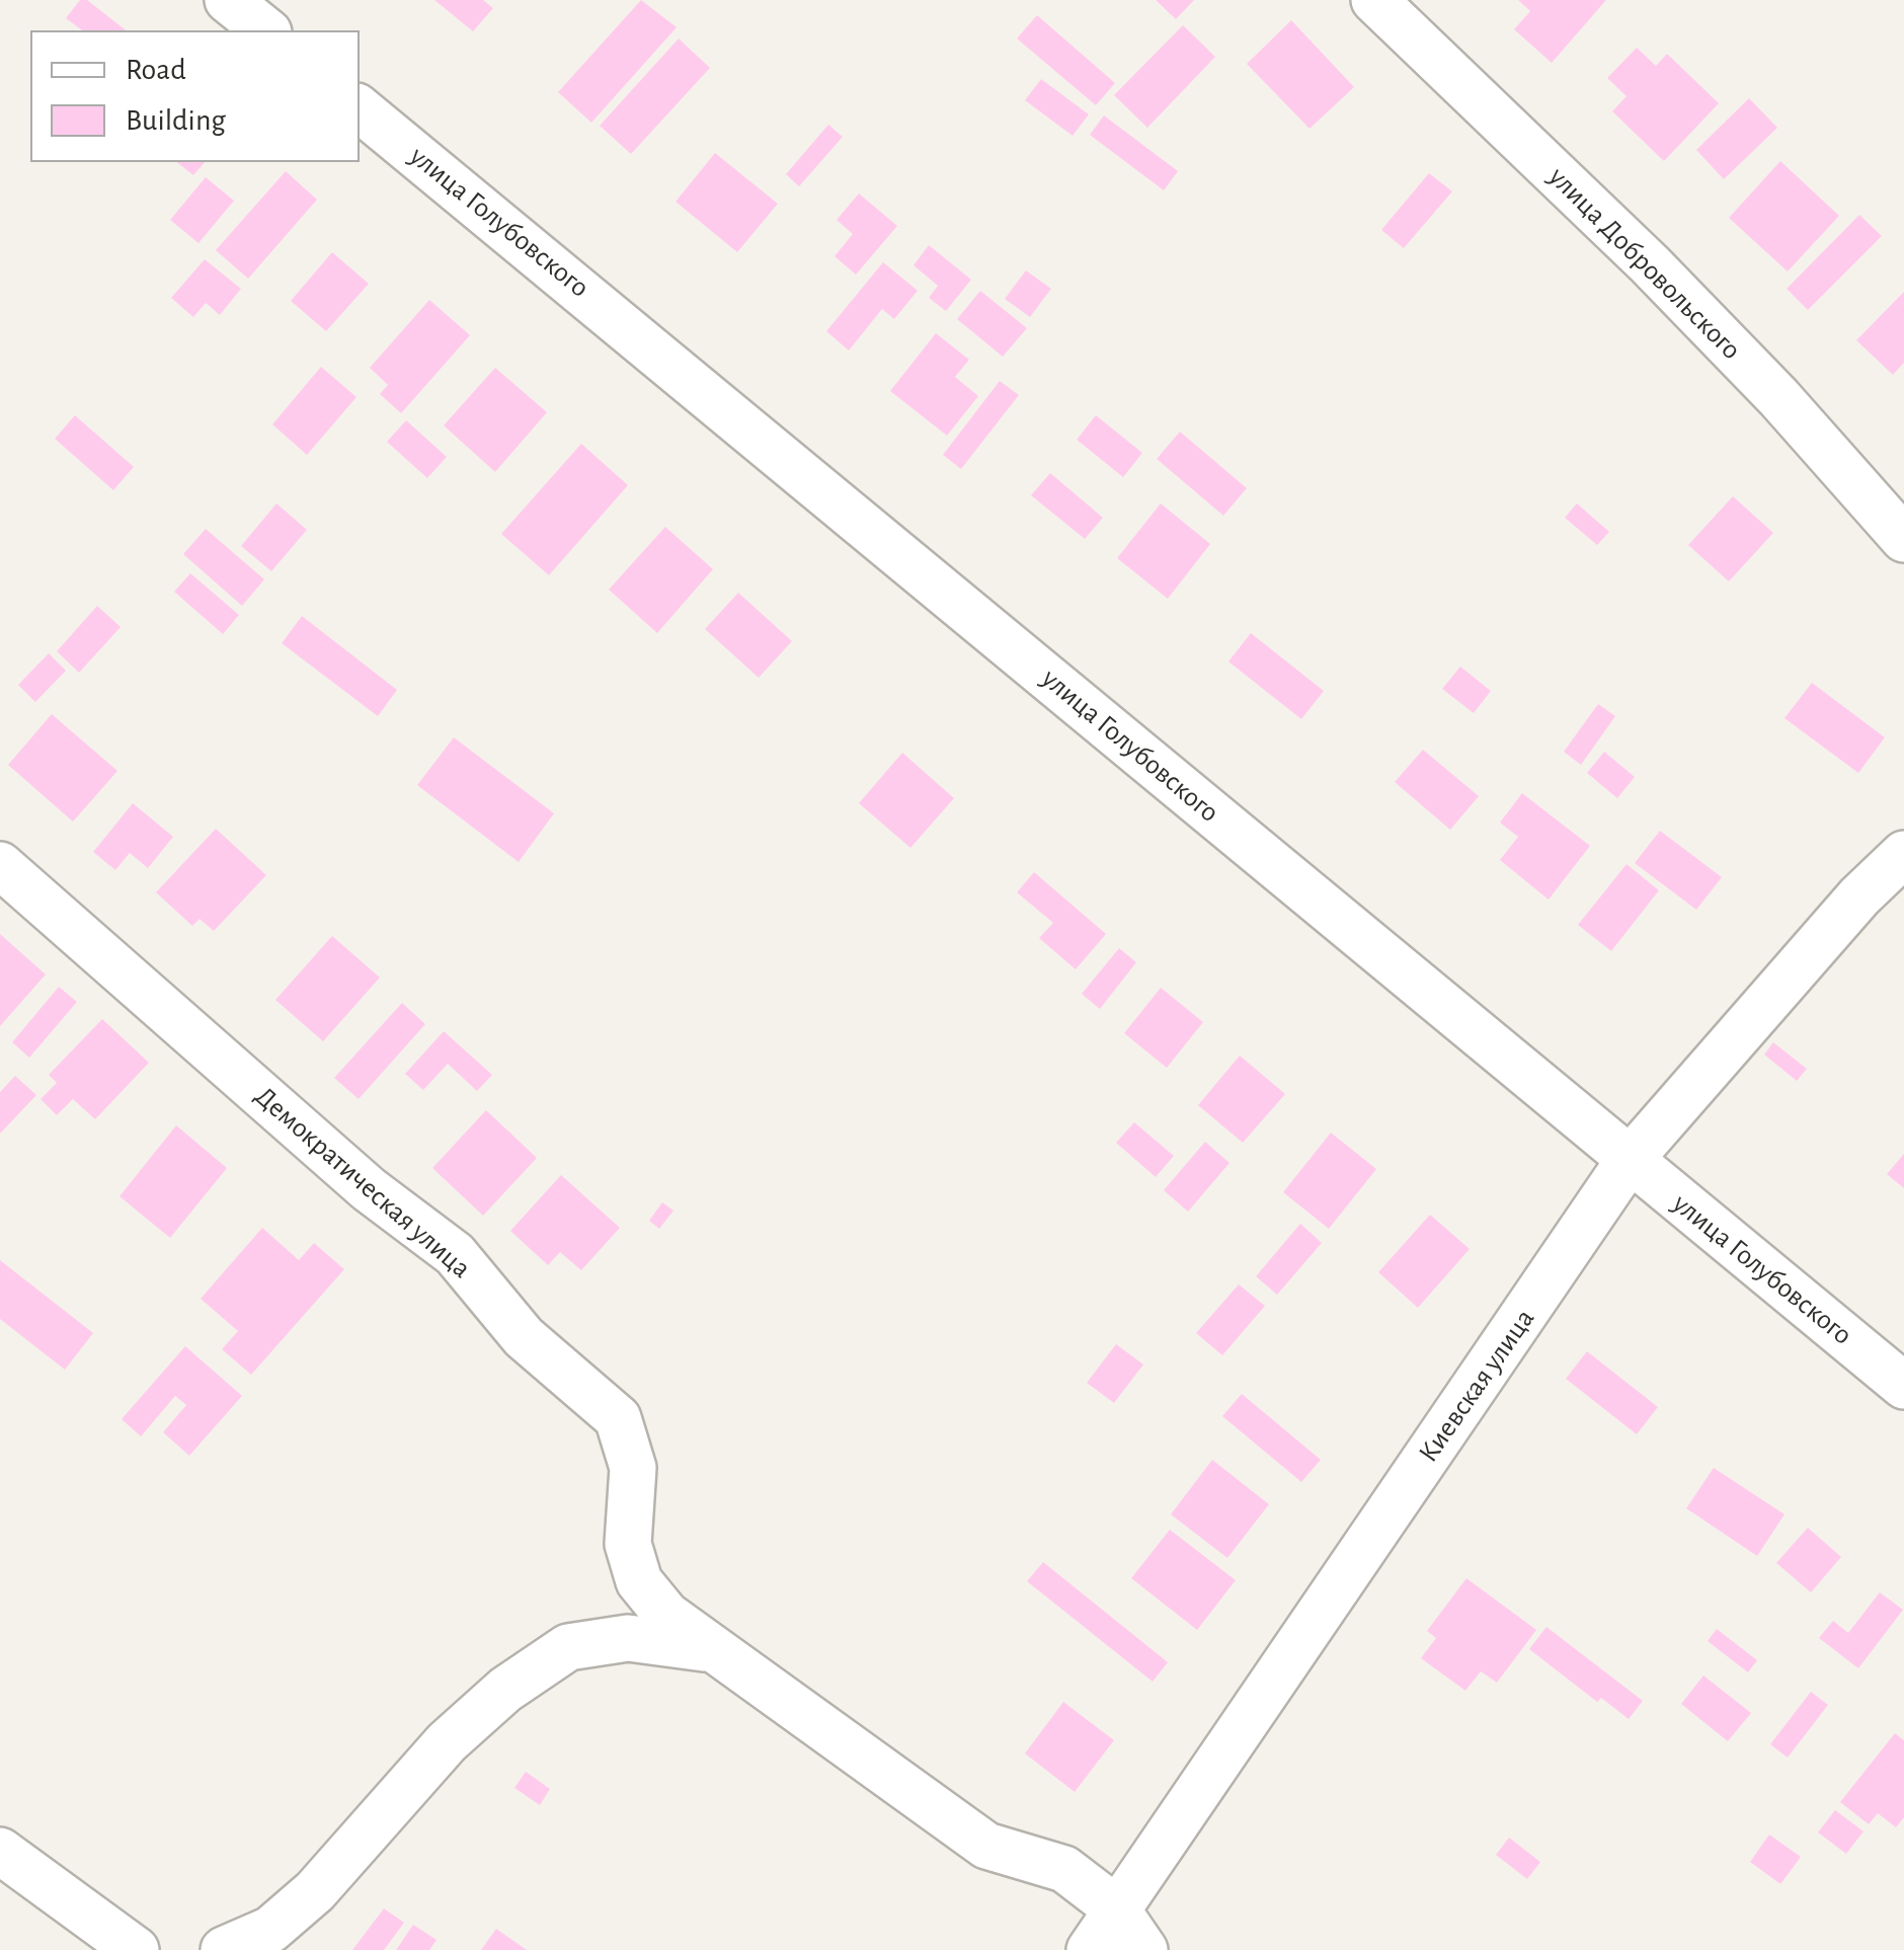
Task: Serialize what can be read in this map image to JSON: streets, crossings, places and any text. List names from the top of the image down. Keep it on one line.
{"streets":{"street":["улица Голубовского","улица Добровольского","Демократическая улица","Киевская улица"]},"crossings":[["улица Голубовского","Киевская улица"],["Демократическая улица","Киевская улица"]],"legend":["Road","Building"]}
